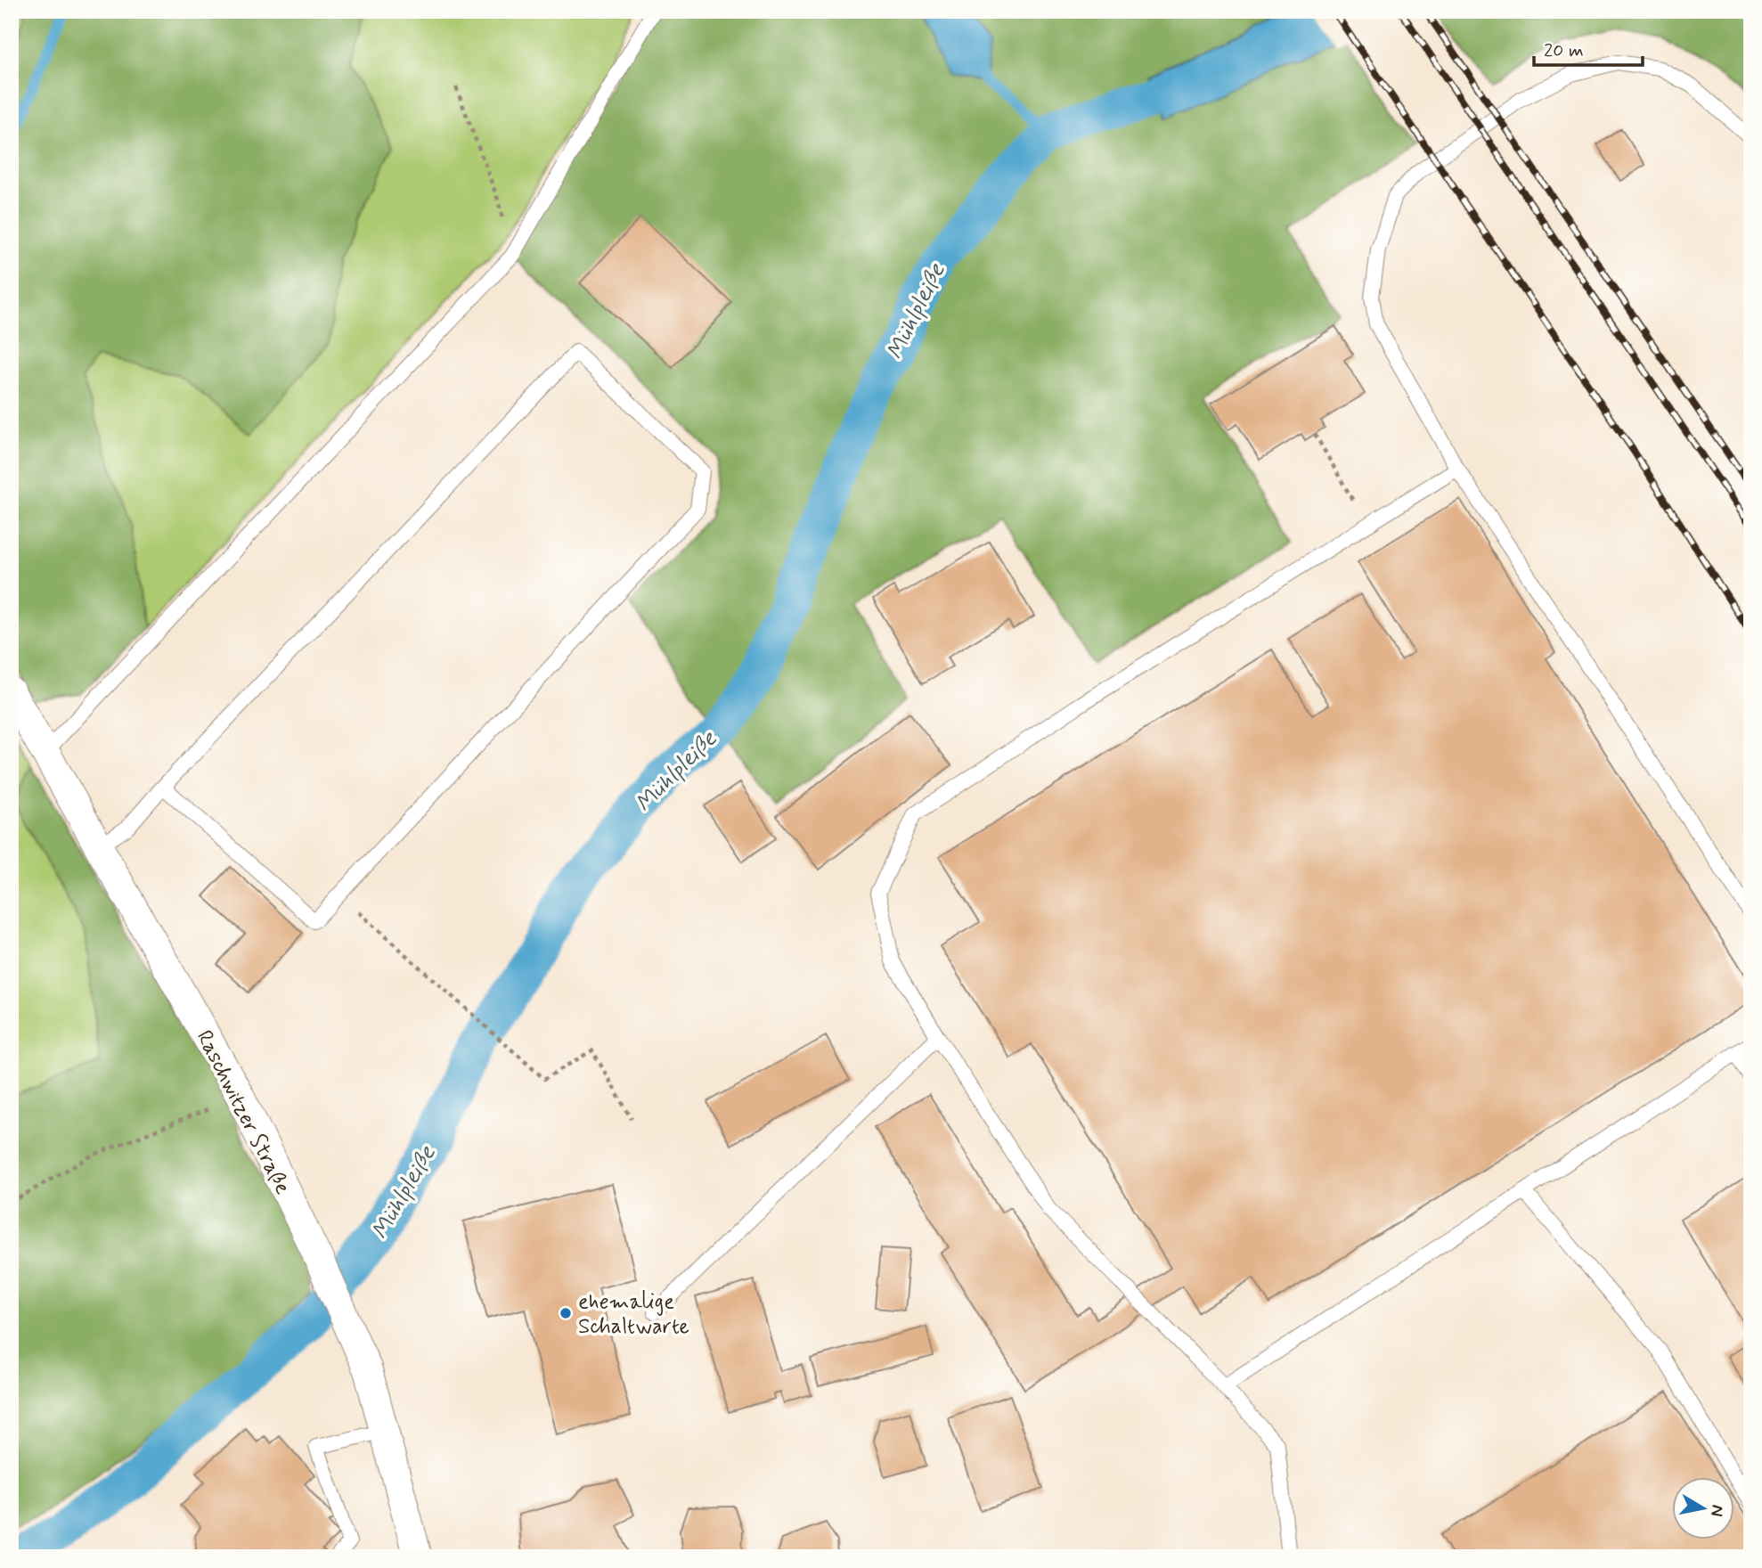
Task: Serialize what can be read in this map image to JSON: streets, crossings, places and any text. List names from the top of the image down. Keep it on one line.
{"streets":{"street":["Raschwitzer Straße"]},"water":["Mühlpleiße"],"places":["ehemalige Schaltwarte"],"scale_bar":"20 m","north":"right"}
